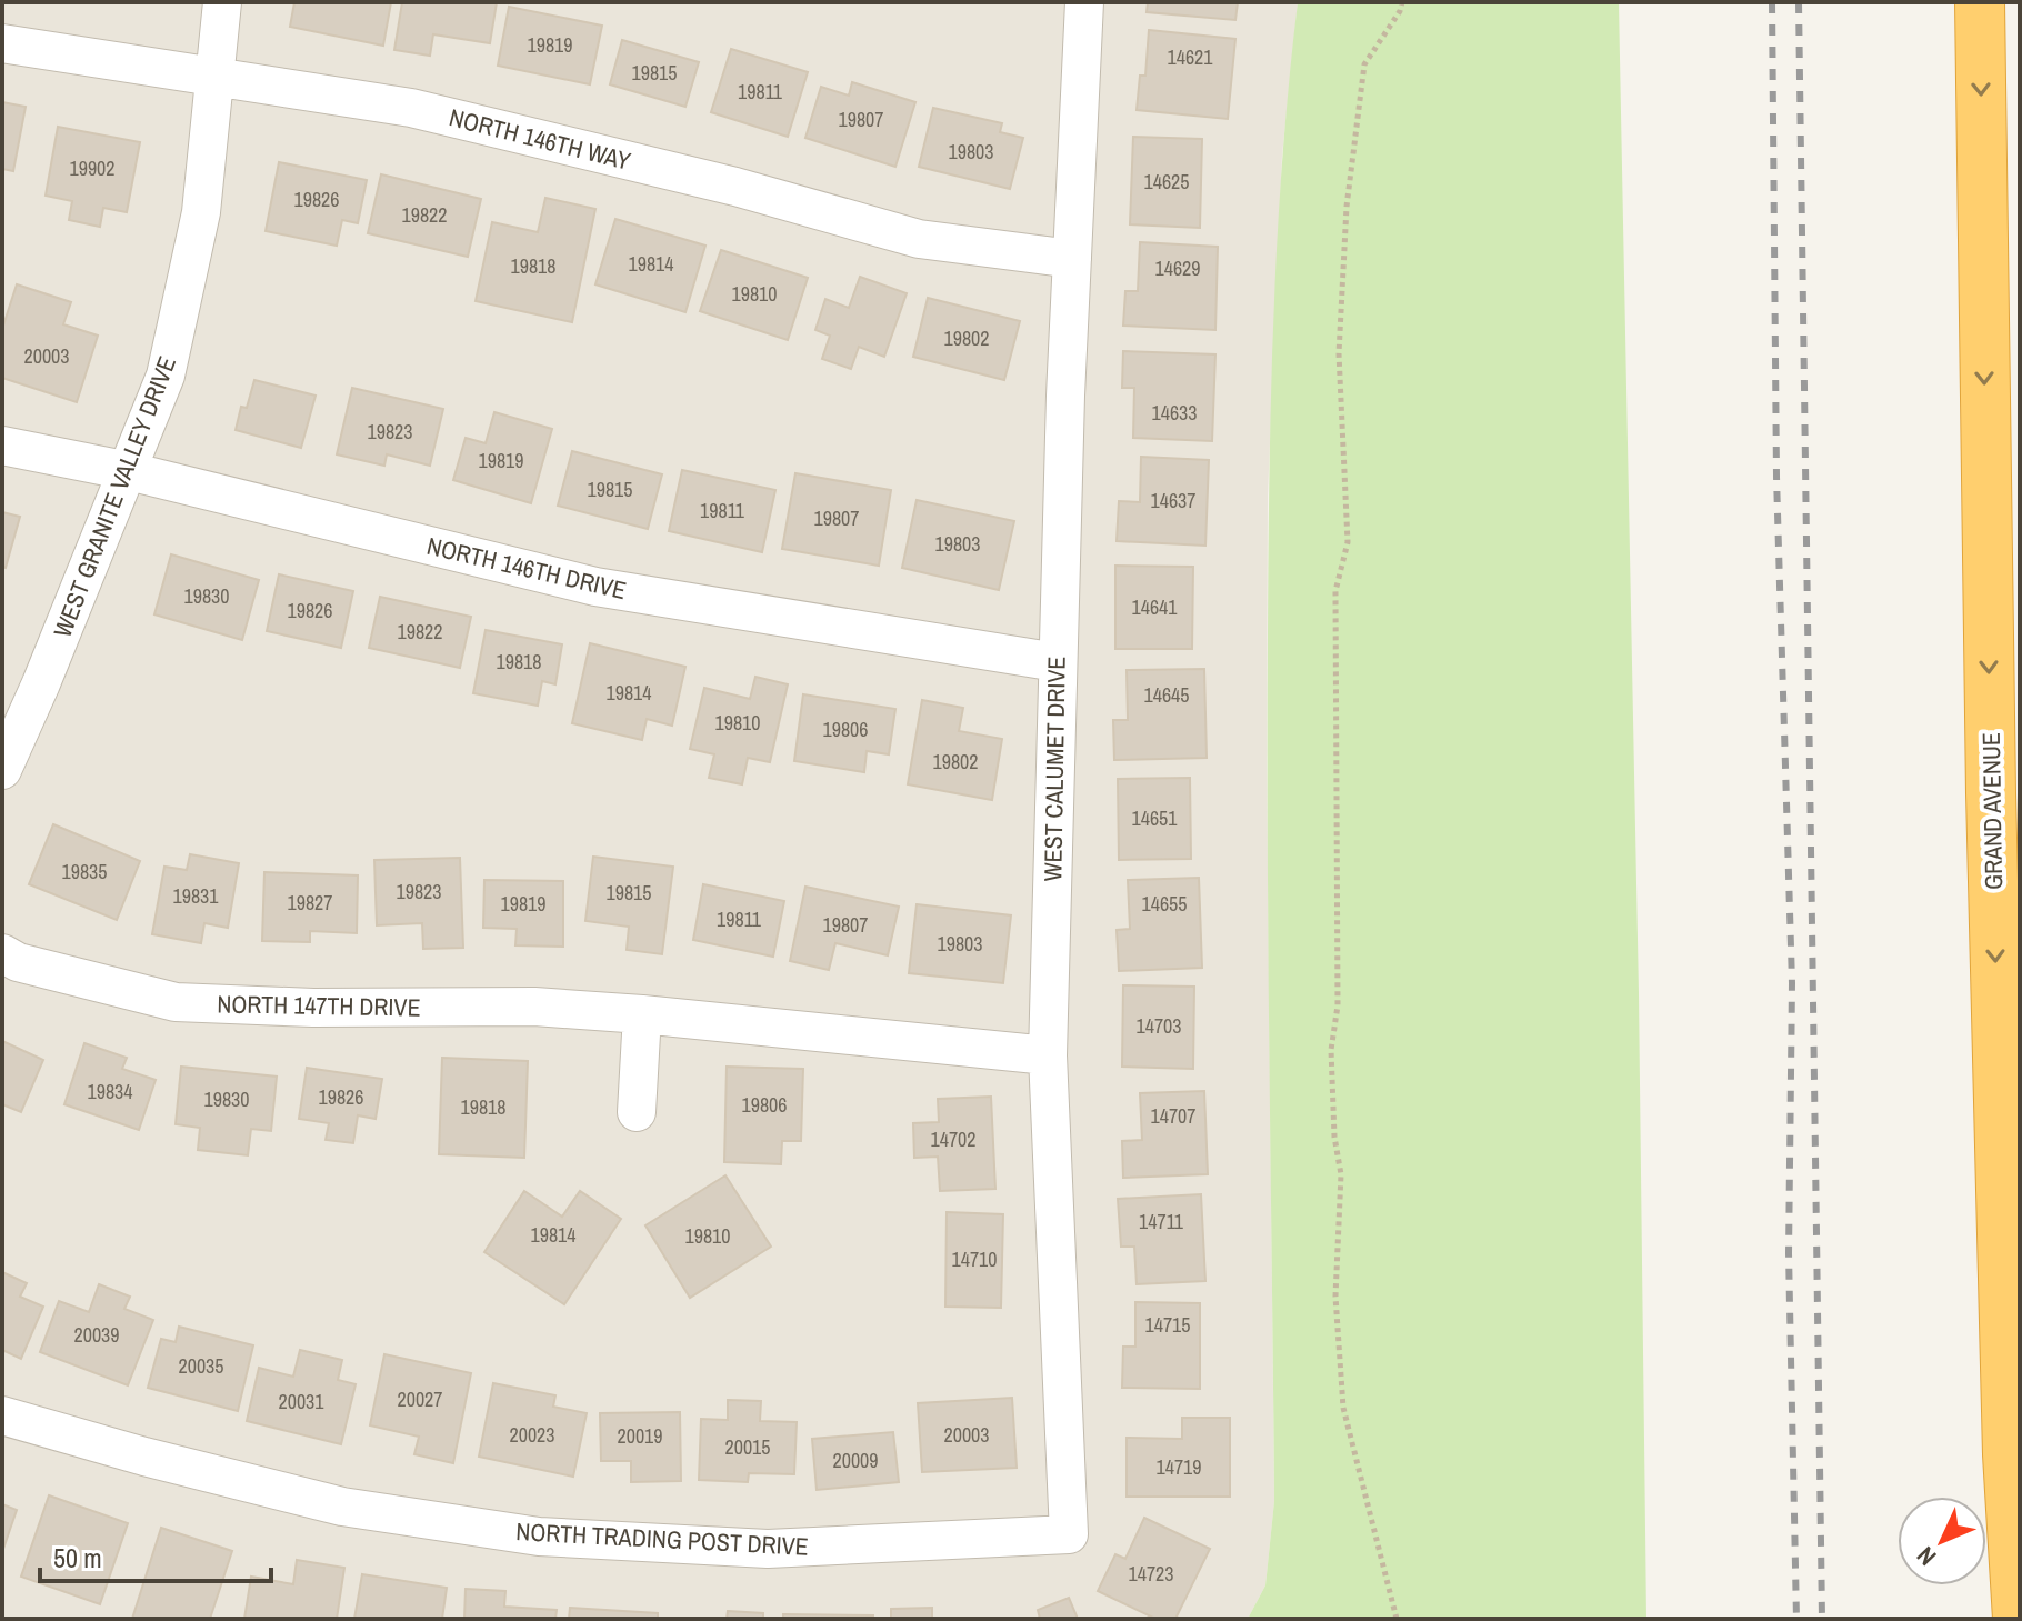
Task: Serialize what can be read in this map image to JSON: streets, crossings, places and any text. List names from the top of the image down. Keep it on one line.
{"streets":{"highway":["GRAND AVENUE"],"street":["NORTH 146TH WAY","WEST GRANITE VALLEY DRIVE","NORTH 146TH DRIVE","WEST CALUMET DRIVE","NORTH 147TH DRIVE","NORTH TRADING POST DRIVE"]},"crossings":[["NORTH 146TH WAY","WEST GRANITE VALLEY DRIVE"],["NORTH 146TH WAY","WEST CALUMET DRIVE"],["WEST GRANITE VALLEY DRIVE","NORTH 146TH DRIVE"],["NORTH 146TH DRIVE","WEST CALUMET DRIVE"],["WEST CALUMET DRIVE","NORTH 147TH DRIVE"],["WEST CALUMET DRIVE","NORTH TRADING POST DRIVE"]],"one_way":["GRAND AVENUE"],"house_numbers":["19819","14621","19815","19811","19807","19803","19902","14625","19826","19822","19814","19818","14629","19810","19802","20003","14633","19823","19819","19815","14637","19811","19807","19803","19830","14641","19826","19822","19818","19814","14645","19810","19806","19802","14651","19835","19823","19815","19831","19827","19819","14655","19811","19807","19803","14703","19834","19826","19830","19806","19818","14707","14702","14711","19814","19810","14710","14715","20039","20035","20027","20031","20023","20003","20019","20015","20009","14719","14723"],"scale_bar":"50 m","north":"bottom left"}
